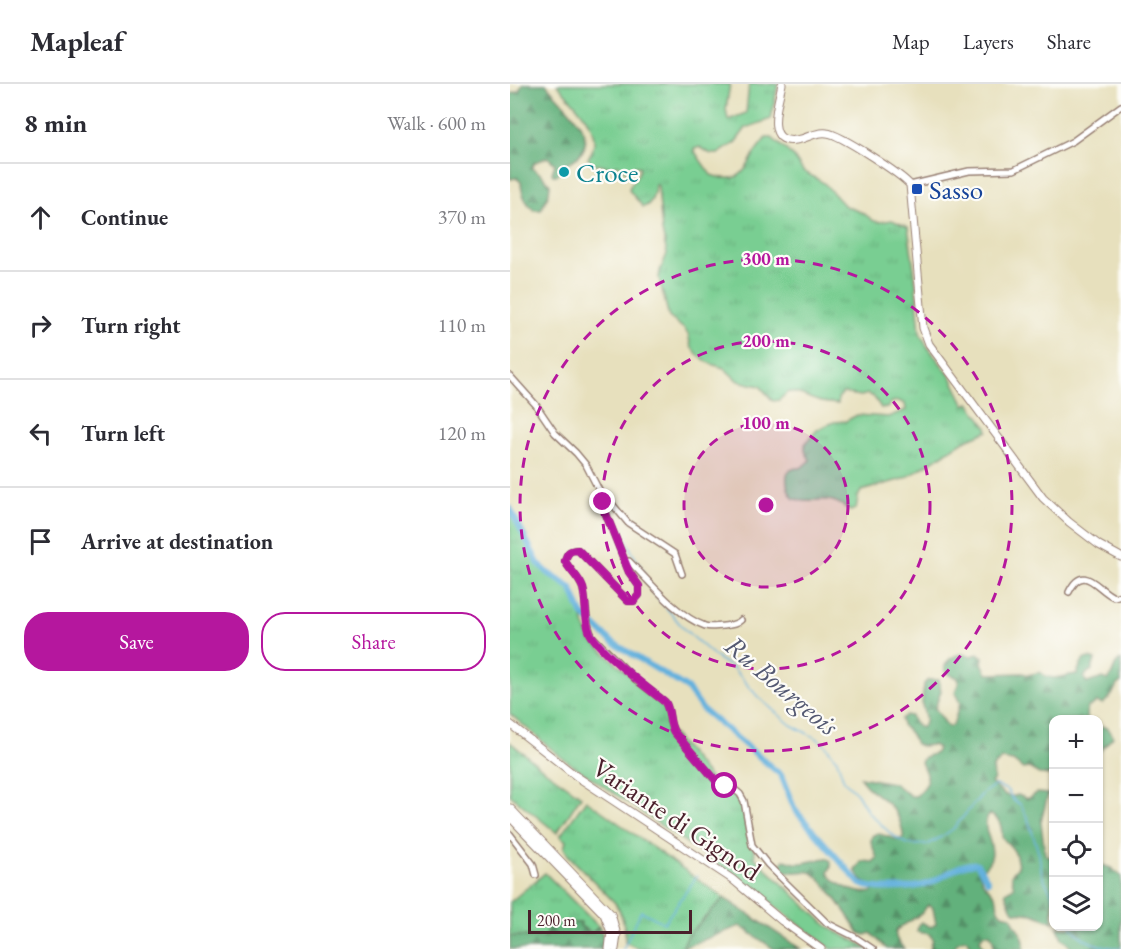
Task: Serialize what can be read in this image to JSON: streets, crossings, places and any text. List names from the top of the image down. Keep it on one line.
{"streets":{"main road":["Variante di Gignod"]},"water":["Ru Bourgeois"],"places":{"other":["Croce"],"transit":["Sasso"]},"scale_bar":"200 m","page":{"header":"Mapleaf","nav":["Map","Layers","Share"],"heading":["8 min","Walk · 600 m"],"list":[["Continue","370 m"],["Turn right","110 m"],["Turn left","120 m"],"Arrive at destination"],"buttons":["Save","Share"],"map_buttons":["+","−"],"scale":"200 m"},"rings":["300 m","200 m","100 m"]}
